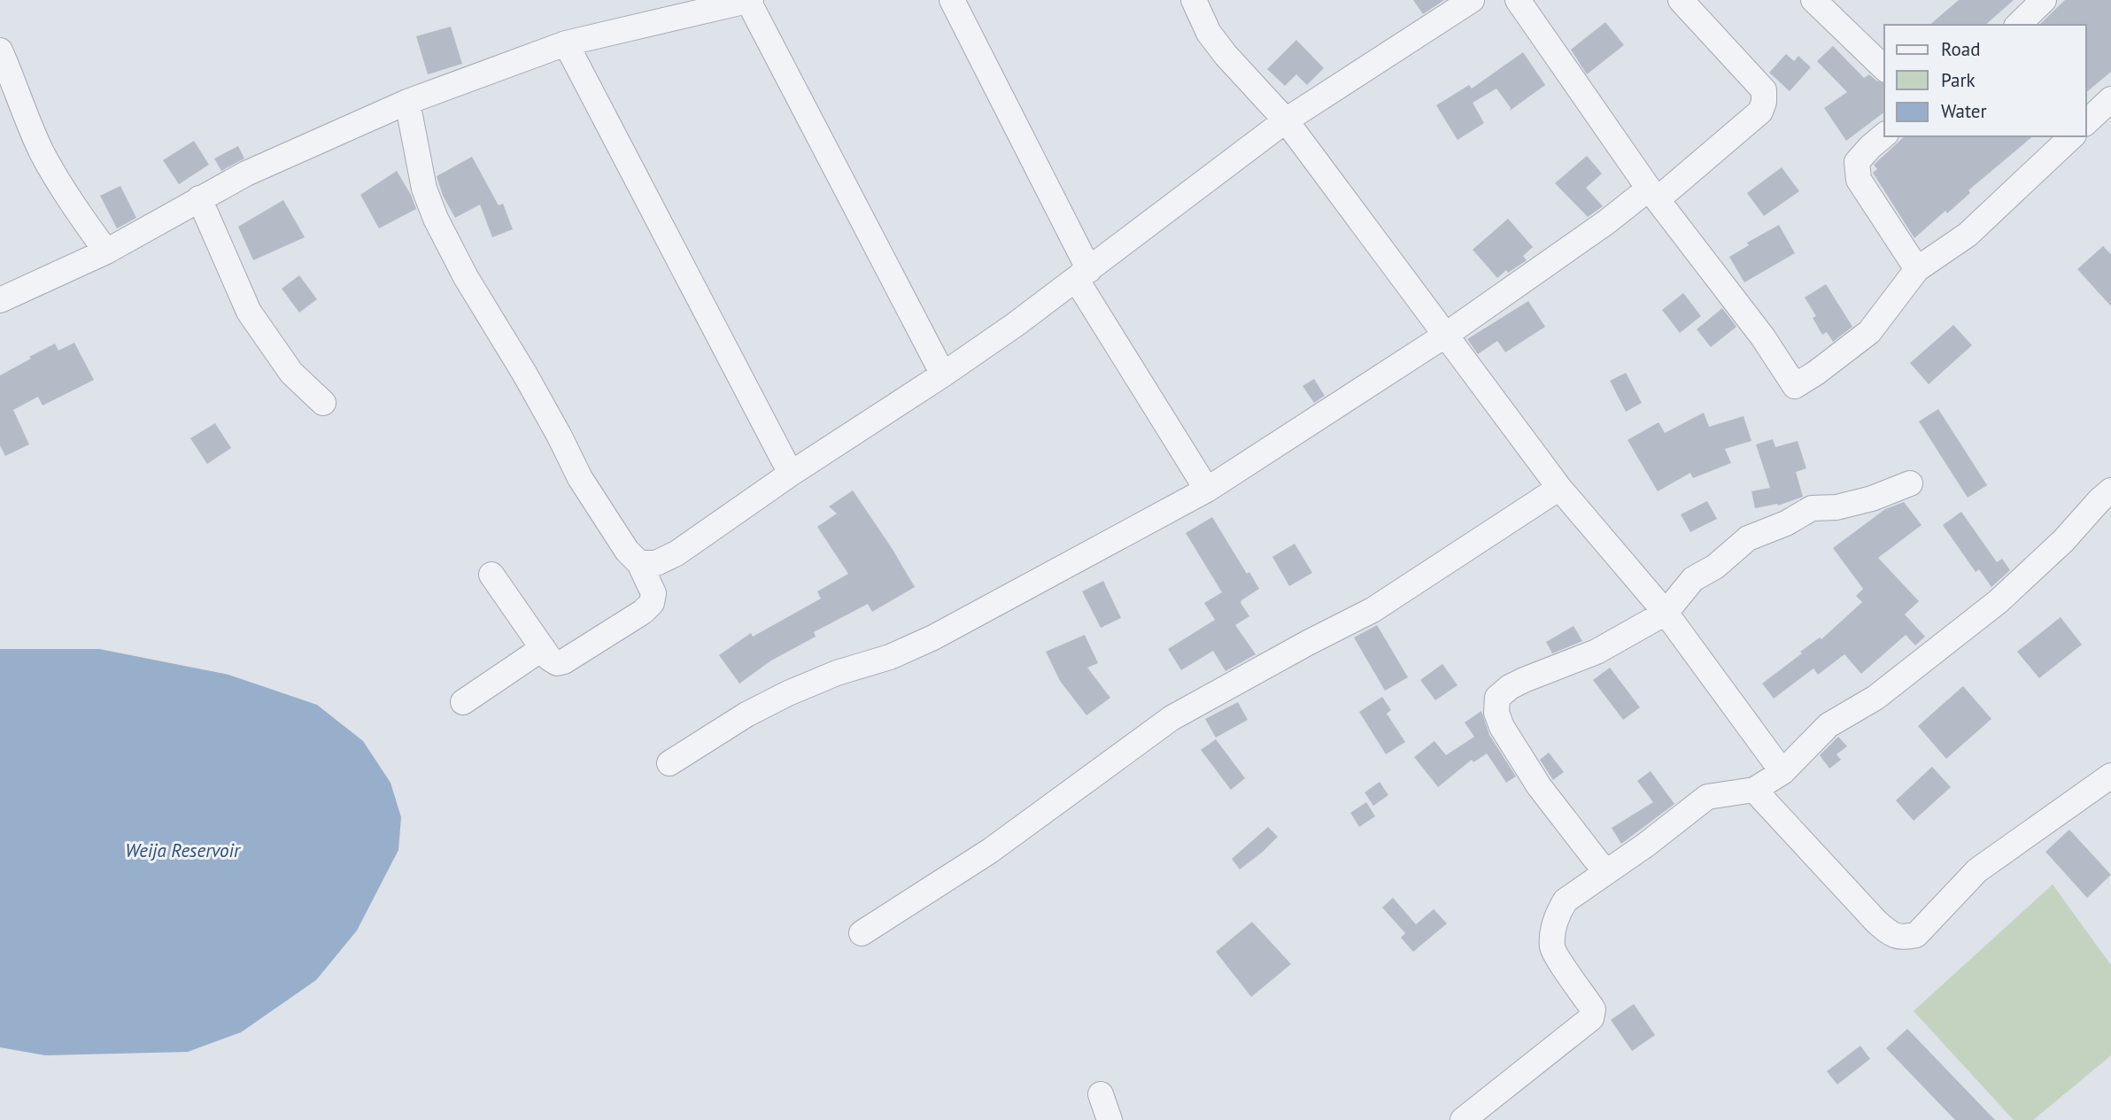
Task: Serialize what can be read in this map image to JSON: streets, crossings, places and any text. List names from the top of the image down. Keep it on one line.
{"water":["Weija Reservoir"],"legend":["Road","Park","Water"]}
